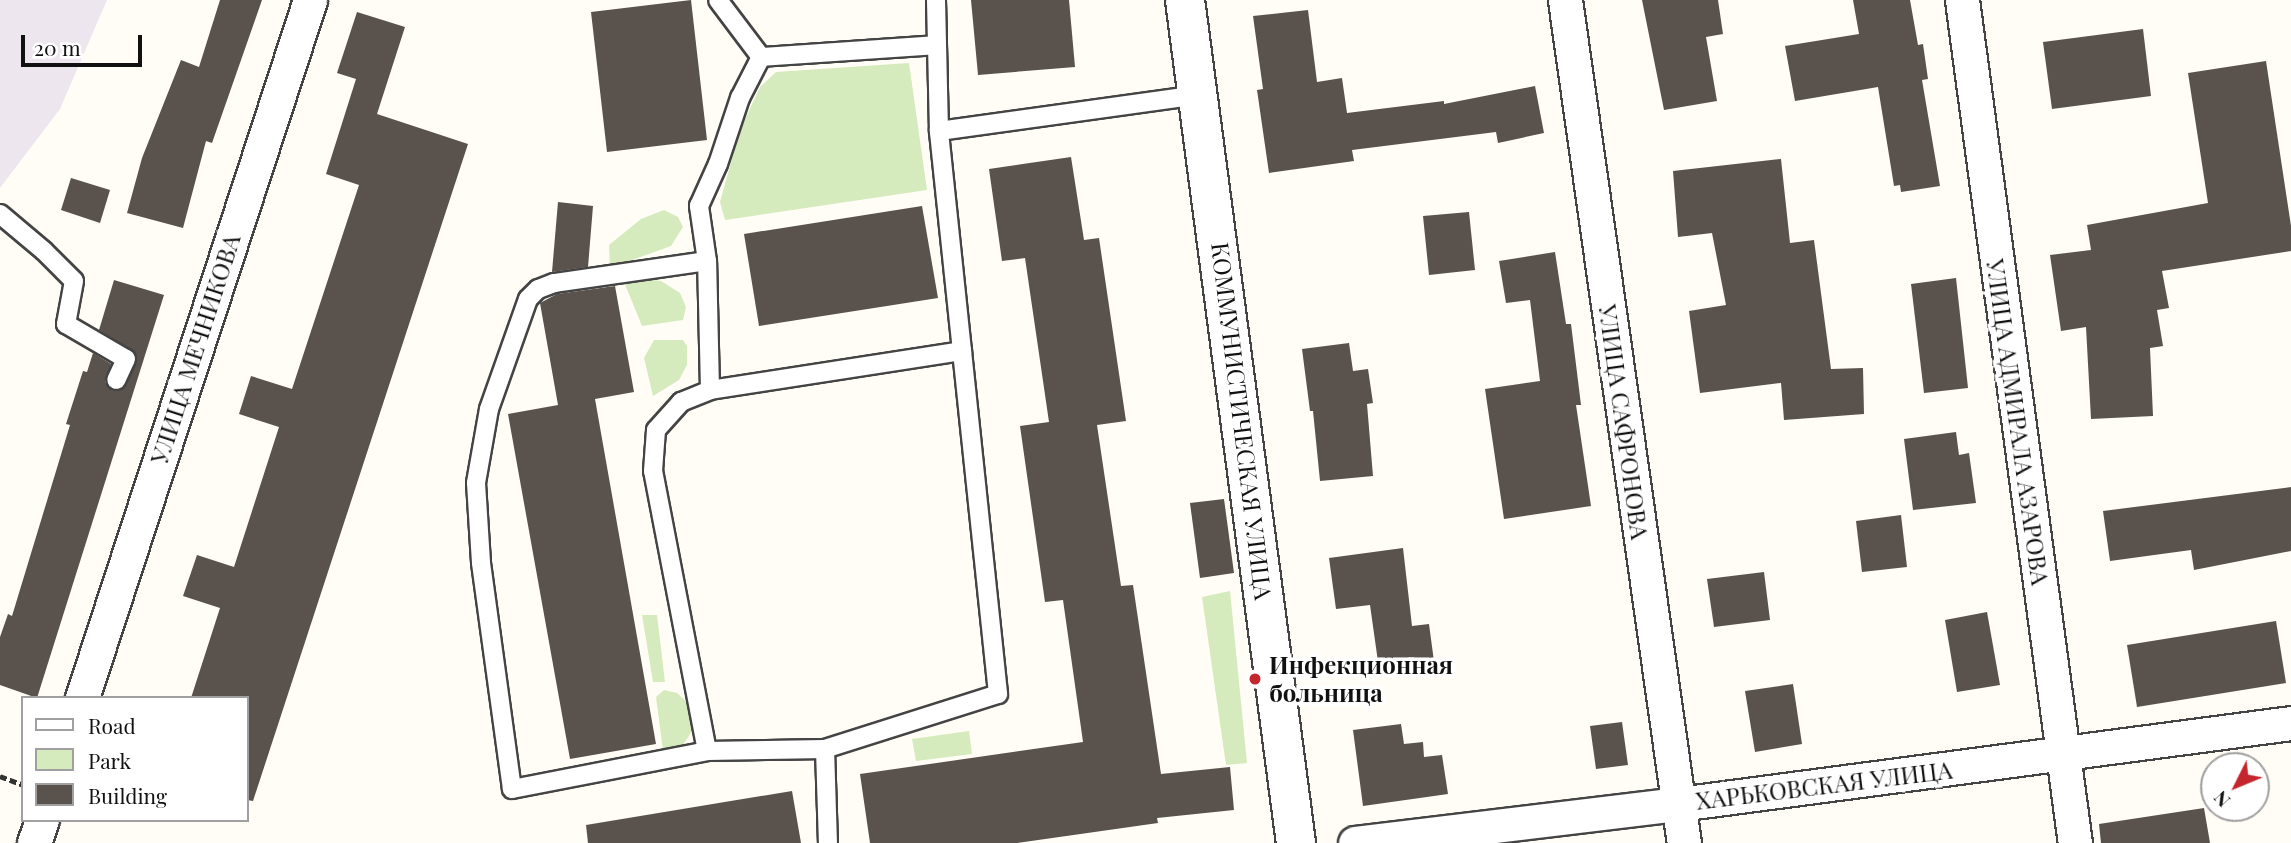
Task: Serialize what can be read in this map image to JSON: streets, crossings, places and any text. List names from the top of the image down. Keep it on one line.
{"streets":{"street":["УЛИЦА МЕЧНИКОВА","КОММУНИСТИЧЕСКАЯ УЛИЦА","УЛИЦА САФРОНОВА","УЛИЦА АДМИРАЛА АЗАРОВА","ХАРЬКОВСКАЯ УЛИЦА"]},"crossings":[["УЛИЦА САФРОНОВА","ХАРЬКОВСКАЯ УЛИЦА"],["УЛИЦА АДМИРАЛА АЗАРОВА","ХАРЬКОВСКАЯ УЛИЦА"]],"places":["Инфекционная больница"],"legend":["Road","Park","Building"],"scale_bar":"20 m","north":"bottom left"}
